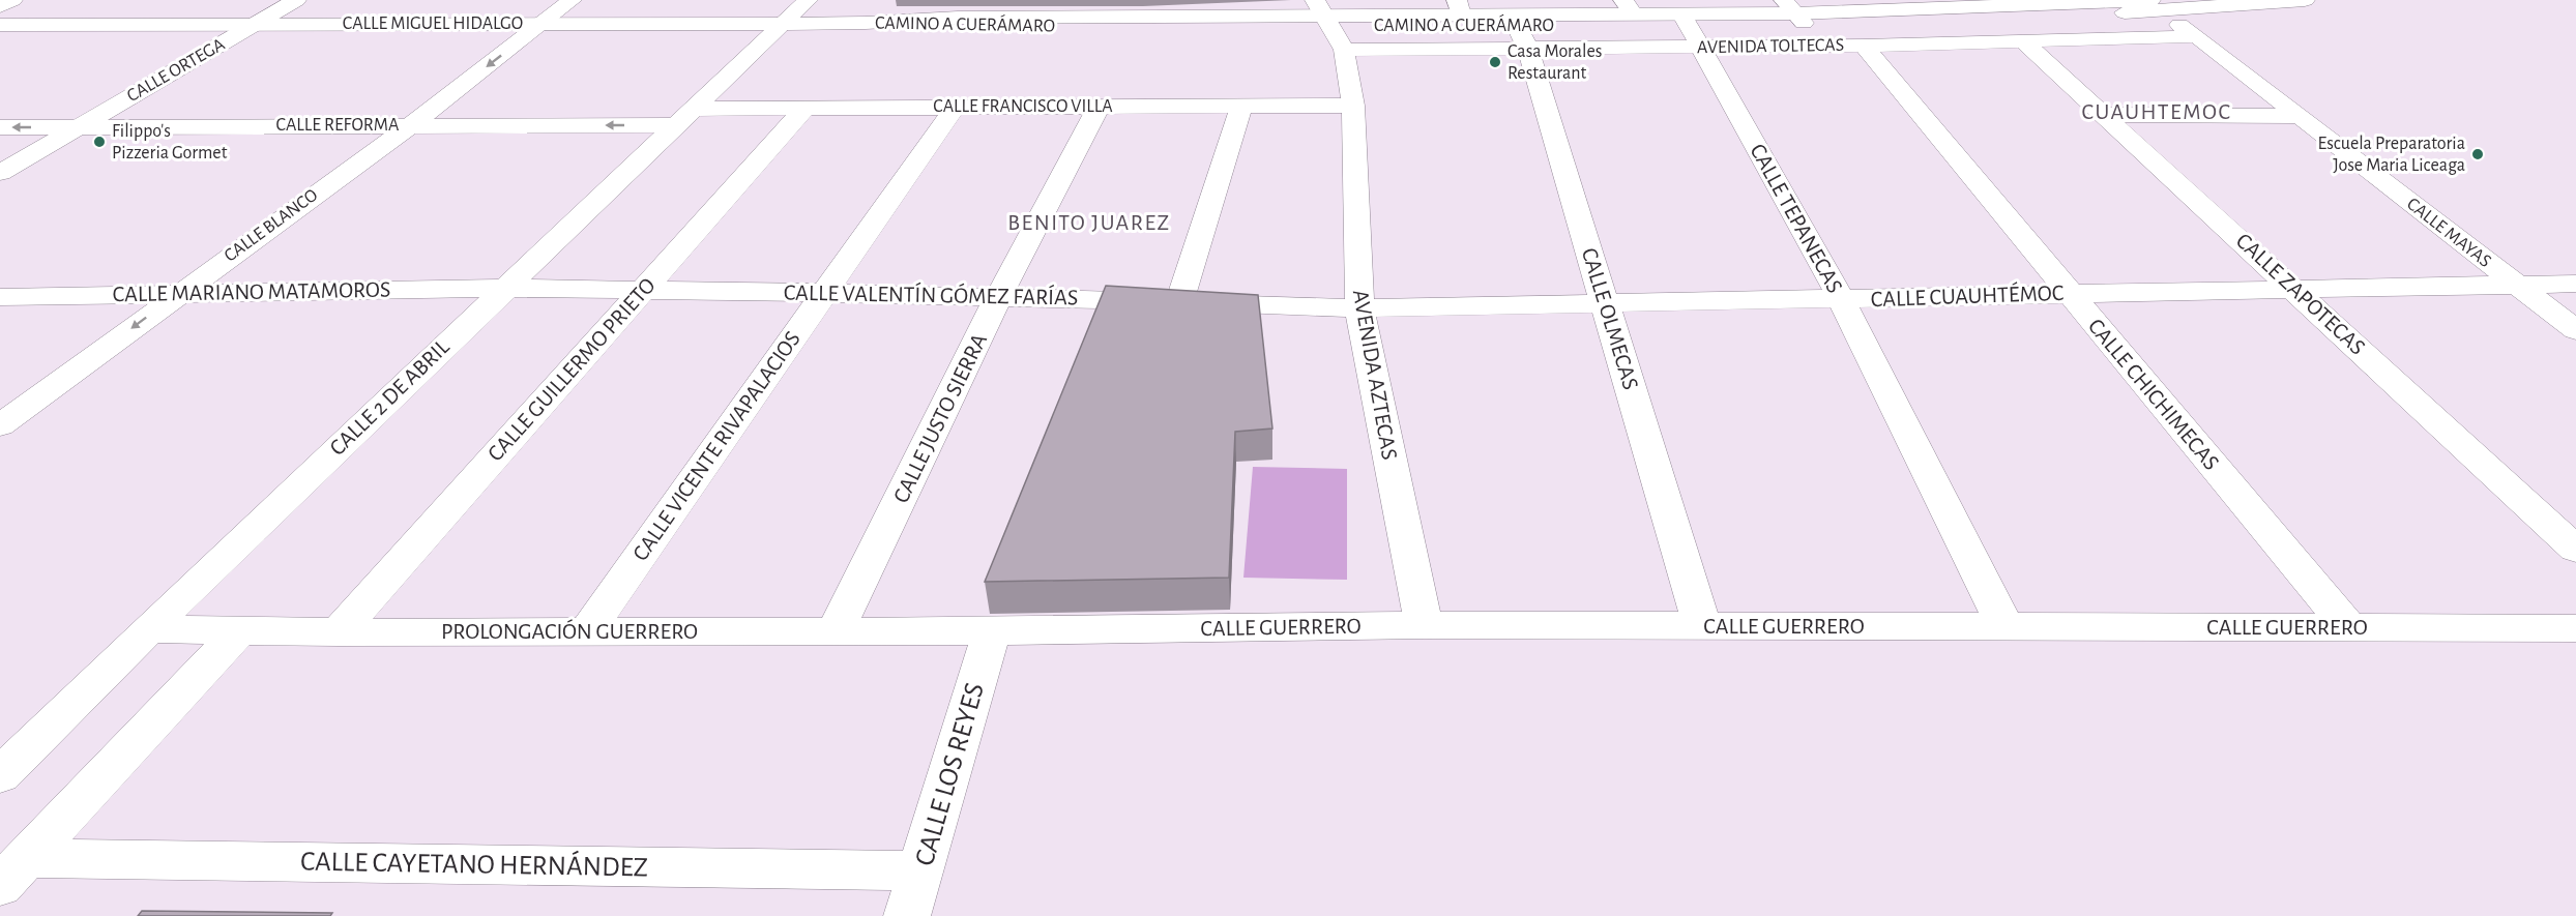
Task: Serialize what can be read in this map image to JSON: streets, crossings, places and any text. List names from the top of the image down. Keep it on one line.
{"streets":{"street":["CALLE MIGUEL HIDALGO","CAMINO A CUERÁMARO","AVENIDA TOLTECAS","CALLE ORTEGA","CALLE FRANCISCO VILLA","CALLE REFORMA","CALLE TEPANECAS","CALLE BLANCO","CALLE MAYAS","CALLE MARIANO MATAMOROS","CALLE ZAPOTECAS","CALLE VALENTÍN GÓMEZ FARÍAS","CALLE CUAUHTÉMOC","CALLE OLMECAS","CALLE GUILLERMO PRIETO","AVENIDA AZTECAS","CALLE CHICHIMECAS","CALLE 2 DE ABRIL","CALLE JUSTO SIERRA","CALLE VICENTE RIVAPALACIOS","CALLE GUERRERO","PROLONGACIÓN GUERRERO","CALLE LOS REYES","CALLE CAYETANO HERNÁNDEZ"]},"crossings":[["CALLE MIGUEL HIDALGO","CAMINO A CUERÁMARO"],["CALLE MIGUEL HIDALGO","CALLE ORTEGA"],["CALLE MIGUEL HIDALGO","CALLE BLANCO"],["CALLE MIGUEL HIDALGO","CALLE 2 DE ABRIL"],["CAMINO A CUERÁMARO","AVENIDA TOLTECAS"],["CAMINO A CUERÁMARO","CALLE TEPANECAS"],["CAMINO A CUERÁMARO","CALLE MAYAS"],["CAMINO A CUERÁMARO","CALLE OLMECAS"],["CAMINO A CUERÁMARO","AVENIDA AZTECAS"],["AVENIDA TOLTECAS","CALLE TEPANECAS"],["AVENIDA TOLTECAS","CALLE MAYAS"],["AVENIDA TOLTECAS","CALLE ZAPOTECAS"],["AVENIDA TOLTECAS","CALLE OLMECAS"],["AVENIDA TOLTECAS","AVENIDA AZTECAS"],["AVENIDA TOLTECAS","CALLE CHICHIMECAS"],["CALLE ORTEGA","CALLE REFORMA"],["CALLE FRANCISCO VILLA","CALLE REFORMA"],["CALLE FRANCISCO VILLA","CALLE GUILLERMO PRIETO"],["CALLE FRANCISCO VILLA","AVENIDA AZTECAS"],["CALLE FRANCISCO VILLA","CALLE 2 DE ABRIL"],["CALLE FRANCISCO VILLA","CALLE JUSTO SIERRA"],["CALLE FRANCISCO VILLA","CALLE VICENTE RIVAPALACIOS"],["CALLE REFORMA","CALLE BLANCO"],["CALLE REFORMA","CALLE 2 DE ABRIL"],["CALLE TEPANECAS","CALLE CUAUHTÉMOC"],["CALLE TEPANECAS","CALLE GUERRERO"],["CALLE BLANCO","CALLE MARIANO MATAMOROS"],["CALLE MAYAS","CALLE CUAUHTÉMOC"],["CALLE MARIANO MATAMOROS","CALLE VALENTÍN GÓMEZ FARÍAS"],["CALLE MARIANO MATAMOROS","CALLE 2 DE ABRIL"],["CALLE ZAPOTECAS","CALLE CUAUHTÉMOC"],["CALLE VALENTÍN GÓMEZ FARÍAS","CALLE CUAUHTÉMOC"],["CALLE VALENTÍN GÓMEZ FARÍAS","CALLE GUILLERMO PRIETO"],["CALLE VALENTÍN GÓMEZ FARÍAS","AVENIDA AZTECAS"],["CALLE VALENTÍN GÓMEZ FARÍAS","CALLE 2 DE ABRIL"],["CALLE VALENTÍN GÓMEZ FARÍAS","CALLE JUSTO SIERRA"],["CALLE VALENTÍN GÓMEZ FARÍAS","CALLE VICENTE RIVAPALACIOS"],["CALLE CUAUHTÉMOC","CALLE OLMECAS"],["CALLE CUAUHTÉMOC","AVENIDA AZTECAS"],["CALLE CUAUHTÉMOC","CALLE CHICHIMECAS"],["CALLE OLMECAS","CALLE GUERRERO"],["CALLE GUILLERMO PRIETO","PROLONGACIÓN GUERRERO"],["AVENIDA AZTECAS","CALLE GUERRERO"],["CALLE CHICHIMECAS","CALLE GUERRERO"],["CALLE 2 DE ABRIL","PROLONGACIÓN GUERRERO"],["CALLE JUSTO SIERRA","PROLONGACIÓN GUERRERO"],["CALLE VICENTE RIVAPALACIOS","PROLONGACIÓN GUERRERO"],["CALLE GUERRERO","PROLONGACIÓN GUERRERO"],["CALLE GUERRERO","CALLE LOS REYES"],["PROLONGACIÓN GUERRERO","CALLE LOS REYES"],["CALLE LOS REYES","CALLE CAYETANO HERNÁNDEZ"]],"one_way":["CALLE REFORMA","CALLE BLANCO"],"districts":["CUAUHTEMOC","BENITO JUAREZ"],"places":["Casa Morales Restaurant","Filippo's Pizzeria Gormet","Escuela Preparatoria Jose Maria Liceaga"]}
